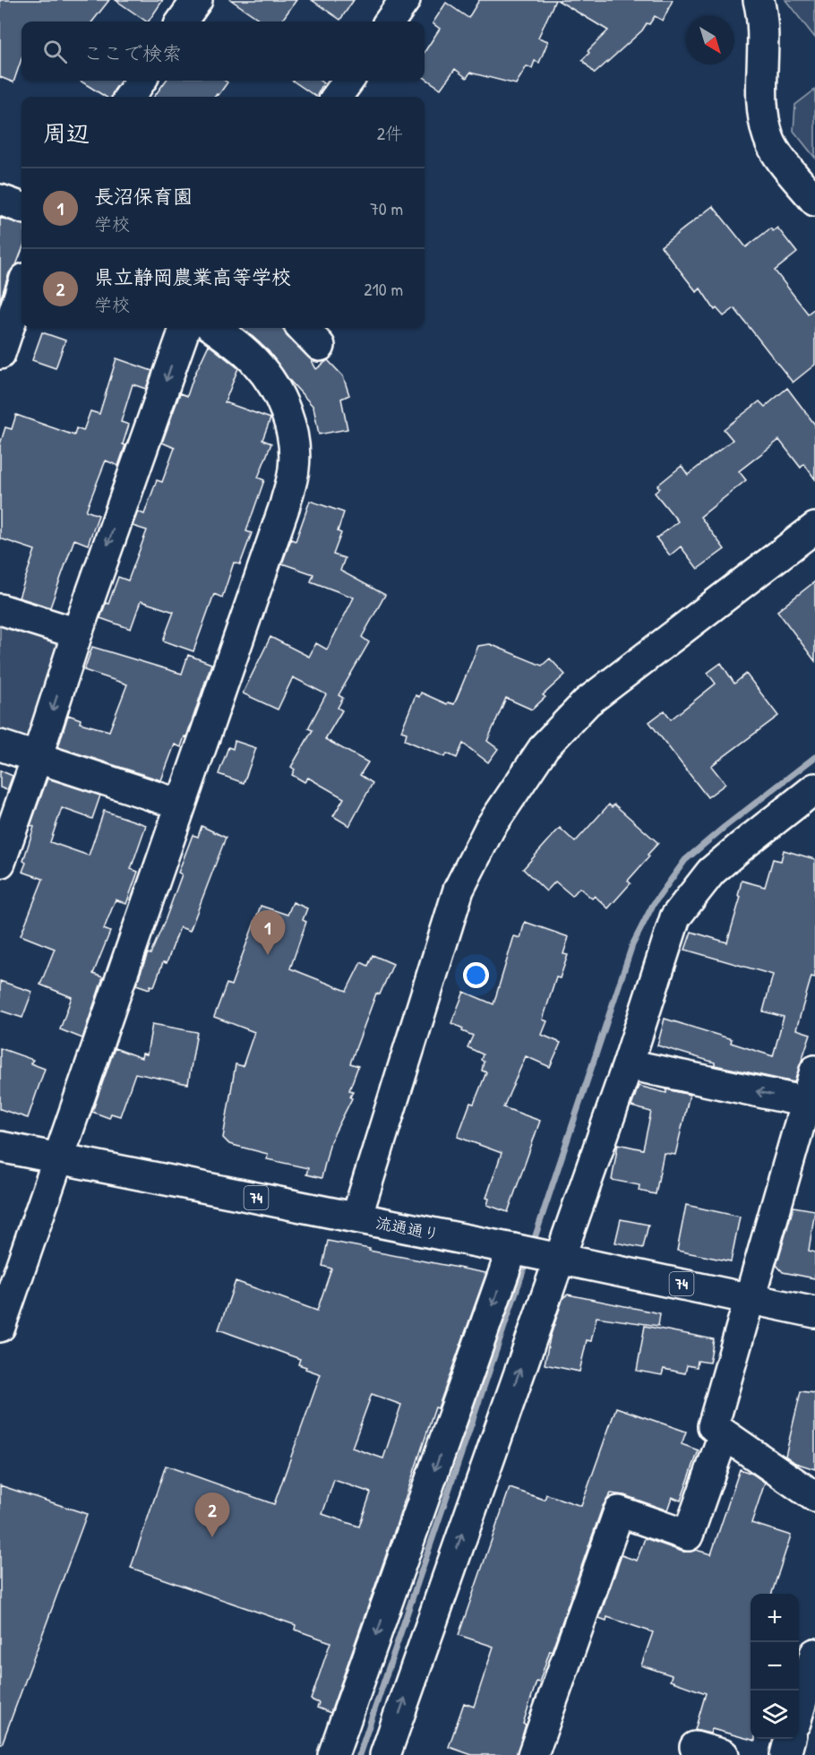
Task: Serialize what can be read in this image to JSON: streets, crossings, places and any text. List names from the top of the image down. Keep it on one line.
{"streets":{"street":["74","流通通り"]},"north":"bottom right","page":{"search":"ここで検索","heading":["周辺","2件"],"list":[{"mark":"1","name":"長沼保育園","note":"学校","value":"70 m"},{"mark":"2","name":"県立静岡農業高等学校","note":"学校","value":"210 m"}],"pins":["1","2"],"map_buttons":["+","−"]}}
